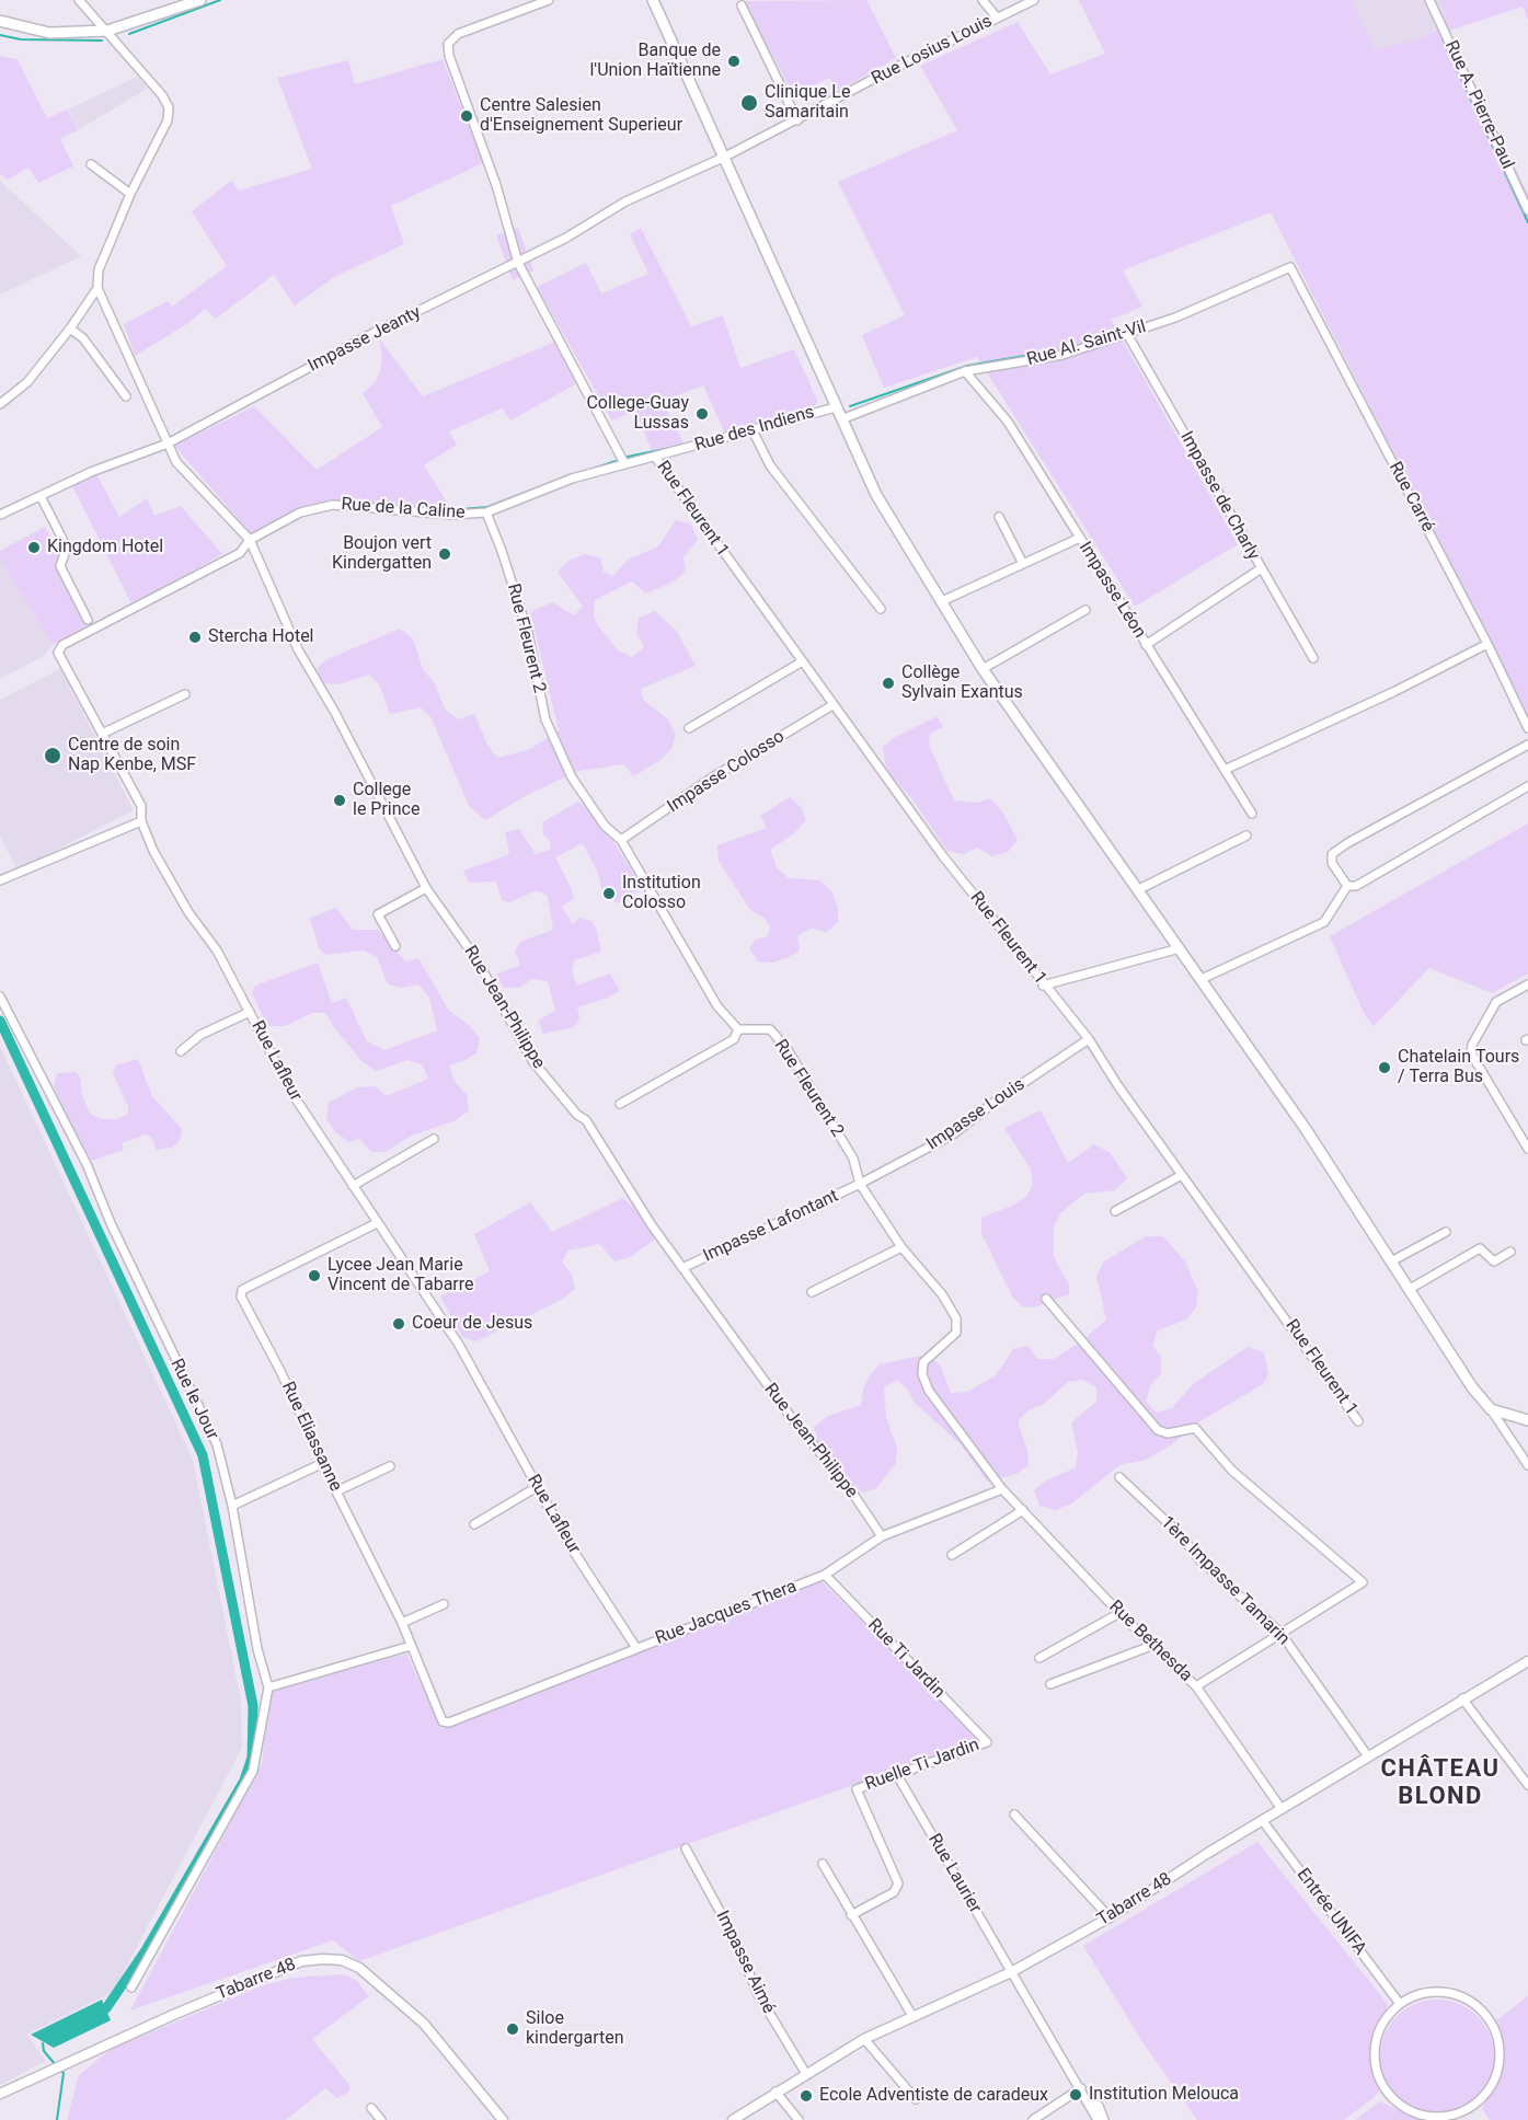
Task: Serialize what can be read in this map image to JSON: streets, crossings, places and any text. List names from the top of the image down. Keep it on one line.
{"streets":{"street":["Rue Losius Louis","Rue A. Pierre-Paul","Impasse Jeanty","Rue Al. Saint-Vil","Rue des Indiens","Impasse de Charly","Rue Carré","Rue de la Caline","Rue Fleurent 1","Impasse Léon","Rue Fleurent 2","Impasse Colosso","Rue Jean-Philippe","Rue Lafleur","Impasse Louis","Impasse Lafontant","Rue le Jour","Rue Eliassanne","1ère Impasse Tamarin","Rue Jacques Thera","Rue Bethesda","Rue Ti Jardin","Ruelle Ti Jardin","Rue Laurier","Tabarre 48","Entrée UNIFA","Impasse Aimé"]},"crossings":[["Rue Losius Louis","Impasse Jeanty"],["Impasse Jeanty","Rue Jean-Philippe"],["Rue Al. Saint-Vil","Impasse de Charly"],["Rue Al. Saint-Vil","Rue Carré"],["Rue Al. Saint-Vil","Impasse Léon"],["Rue des Indiens","Rue de la Caline"],["Rue des Indiens","Rue Fleurent 1"],["Rue des Indiens","Rue Fleurent 2"],["Rue de la Caline","Rue Fleurent 2"],["Rue de la Caline","Rue Jean-Philippe"],["Rue de la Caline","Rue Lafleur"],["Rue Fleurent 1","Impasse Colosso"],["Rue Fleurent 1","Impasse Louis"],["Rue Fleurent 2","Impasse Colosso"],["Rue Fleurent 2","Impasse Louis"],["Rue Fleurent 2","Impasse Lafontant"],["Rue Fleurent 2","Rue Jacques Thera"],["Rue Fleurent 2","Rue Bethesda"],["Rue Jean-Philippe","Rue Lafleur"],["Rue Jean-Philippe","Impasse Lafontant"],["Rue Jean-Philippe","Rue Jacques Thera"],["Rue Lafleur","Rue Eliassanne"],["Rue Lafleur","Rue Jacques Thera"],["Impasse Louis","Impasse Lafontant"],["Rue Eliassanne","Rue Jacques Thera"],["1ère Impasse Tamarin","Tabarre 48"],["Rue Jacques Thera","Rue Bethesda"],["Rue Jacques Thera","Rue Ti Jardin"],["Rue Bethesda","Tabarre 48"],["Rue Ti Jardin","Ruelle Ti Jardin"],["Ruelle Ti Jardin","Rue Laurier"],["Rue Laurier","Tabarre 48"],["Tabarre 48","Entrée UNIFA"],["Tabarre 48","Impasse Aimé"]],"districts":["CHÂTEAU BLOND"],"places":["Banque de l'Union Haïtienne","Clinique Le Samaritain","Centre Salesien d'Enseignement Superieur","College-Guay Lussas","Kingdom Hotel","Boujon vert Kindergatten","Stercha Hotel","Collège Sylvain Exantus","Centre de soin Nap Kenbe, MSF","College le Prince","Institution Colosso","Chatelain Tours / Terra Bus","Lycee Jean Marie Vincent de Tabarre","Coeur de Jesus","Siloe kindergarten","Institution Melouca","Ecole Adventiste de caradeux"]}
